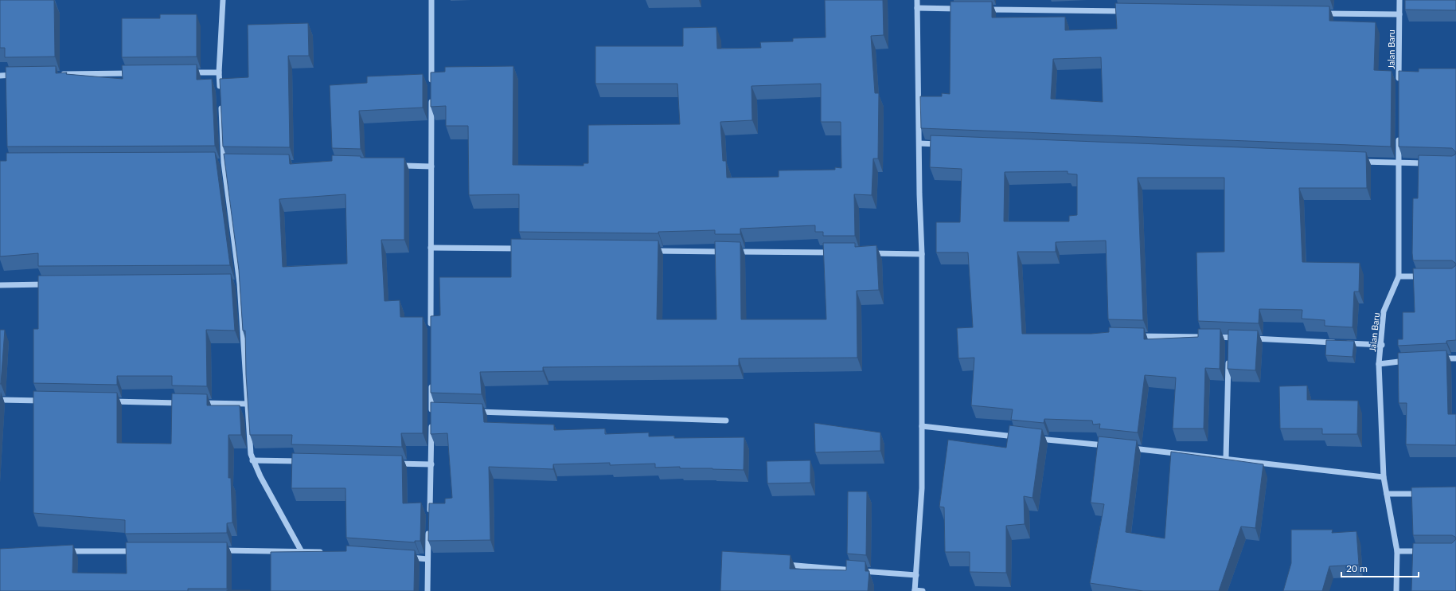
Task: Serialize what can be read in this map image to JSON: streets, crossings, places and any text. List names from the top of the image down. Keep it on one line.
{"streets":{"street":["Jalan Baru"]},"scale_bar":"20 m"}
